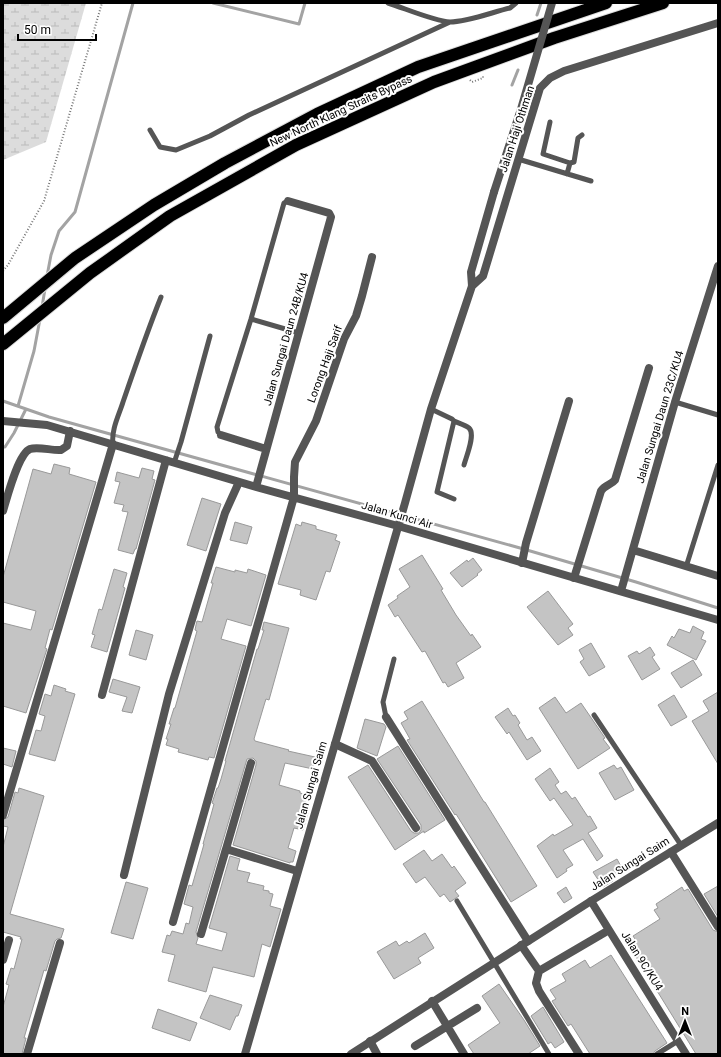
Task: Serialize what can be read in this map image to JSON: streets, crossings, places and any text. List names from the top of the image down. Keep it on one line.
{"streets":{"highway":["New North Klang Straits Bypass"],"street":["Jalan Haji Othman","Jalan Sungai Daun 24B/KU4","Lorong Haji Sarif","Jalan Sungai Daun 23C/KU4","Jalan Kunci Air","Jalan Sungai Saim","Jalan 9C/KU4"]},"crossings":[["Jalan Haji Othman","Jalan Sungai Saim"],["Jalan Sungai Daun 24B/KU4","Jalan Kunci Air"],["Lorong Haji Sarif","Jalan Kunci Air"],["Jalan Sungai Daun 23C/KU4","Jalan Kunci Air"],["Jalan Kunci Air","Jalan Sungai Saim"],["Jalan Sungai Saim","Jalan 9C/KU4"]],"scale_bar":"50 m","north":"top"}
